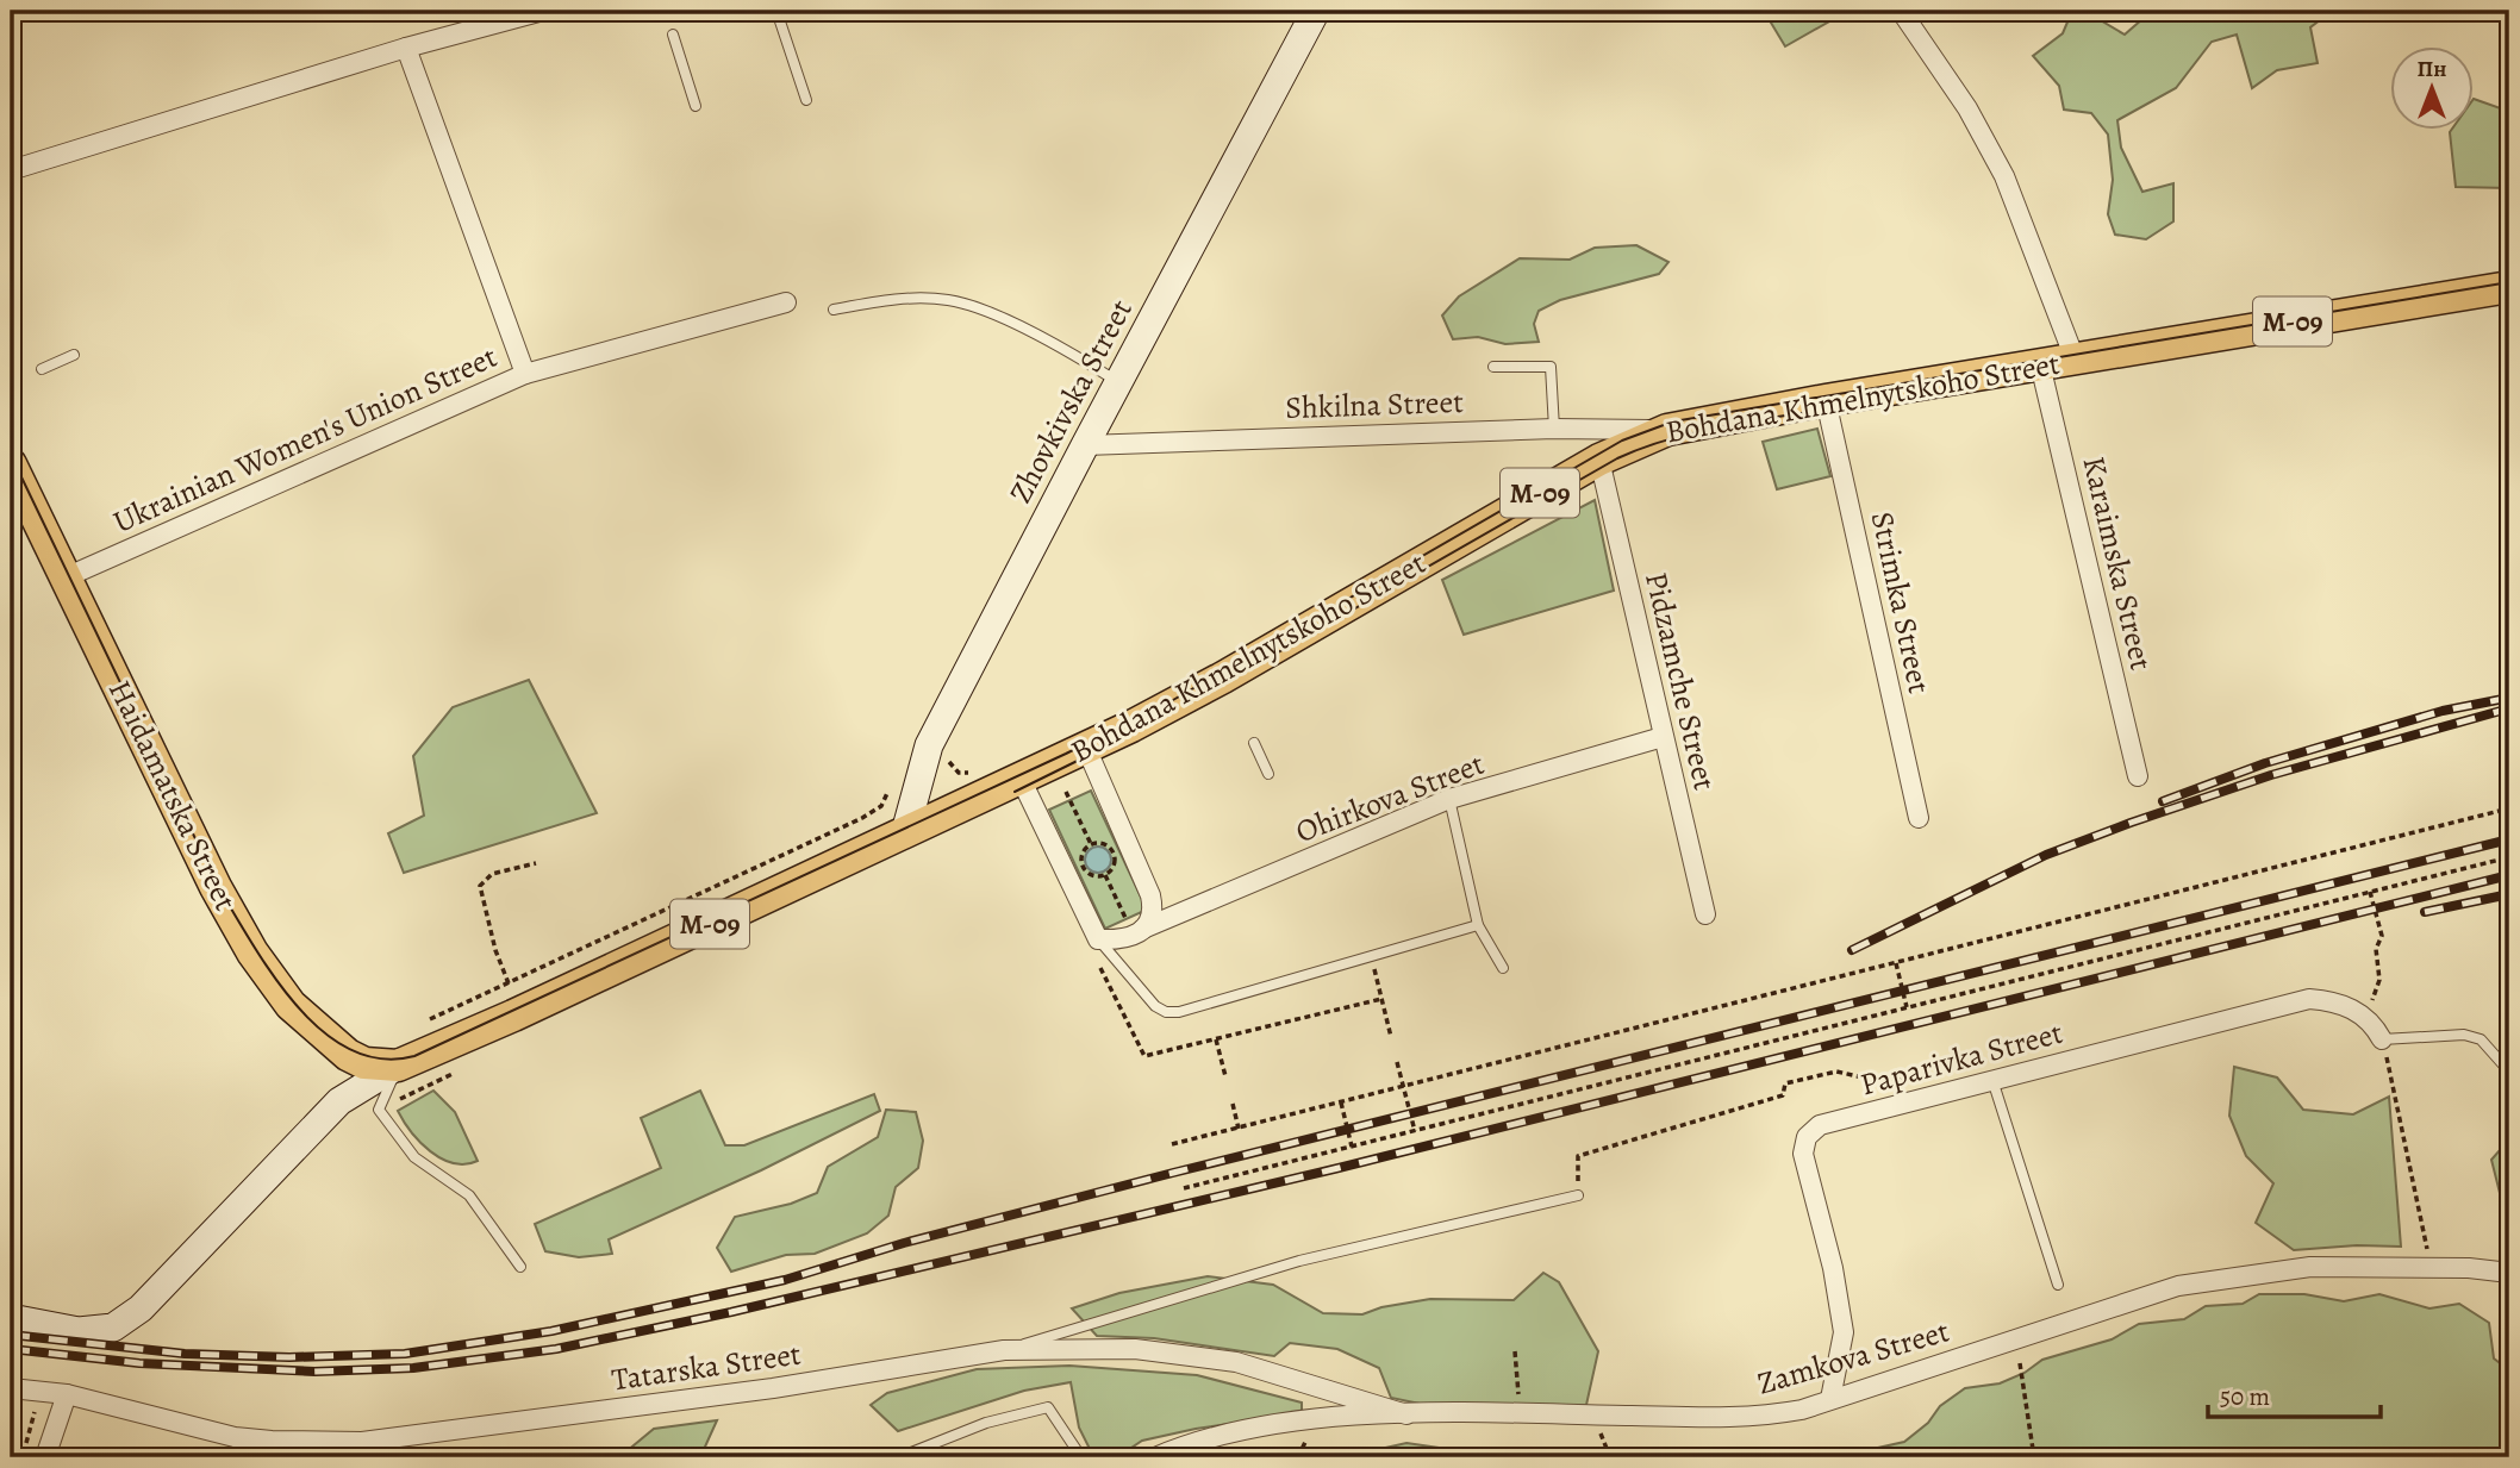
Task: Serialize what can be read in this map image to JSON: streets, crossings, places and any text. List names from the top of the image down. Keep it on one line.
{"streets":{"main road":["М-09","Bohdana Khmelnytskoho Street","Haidamatska Street"],"street":["Zhovkivska Street","Shkilna Street","Ukrainian Women's Union Street","Karaimska Street","Strimka Street","Pidzamche Street","Ohirkova Street","Paparivka Street","Zamkova Street","Tatarska Street"]},"crossings":[["Bohdana Khmelnytskoho Street","Zhovkivska Street"],["Bohdana Khmelnytskoho Street","Shkilna Street"],["Bohdana Khmelnytskoho Street","Karaimska Street"],["Bohdana Khmelnytskoho Street","Strimka Street"],["Bohdana Khmelnytskoho Street","Pidzamche Street"],["Bohdana Khmelnytskoho Street","Haidamatska Street"],["Zhovkivska Street","Shkilna Street"],["Ukrainian Women's Union Street","Haidamatska Street"],["Pidzamche Street","Ohirkova Street"],["Paparivka Street","Zamkova Street"],["Zamkova Street","Tatarska Street"]],"scale_bar":"50 m","north":"top"}
